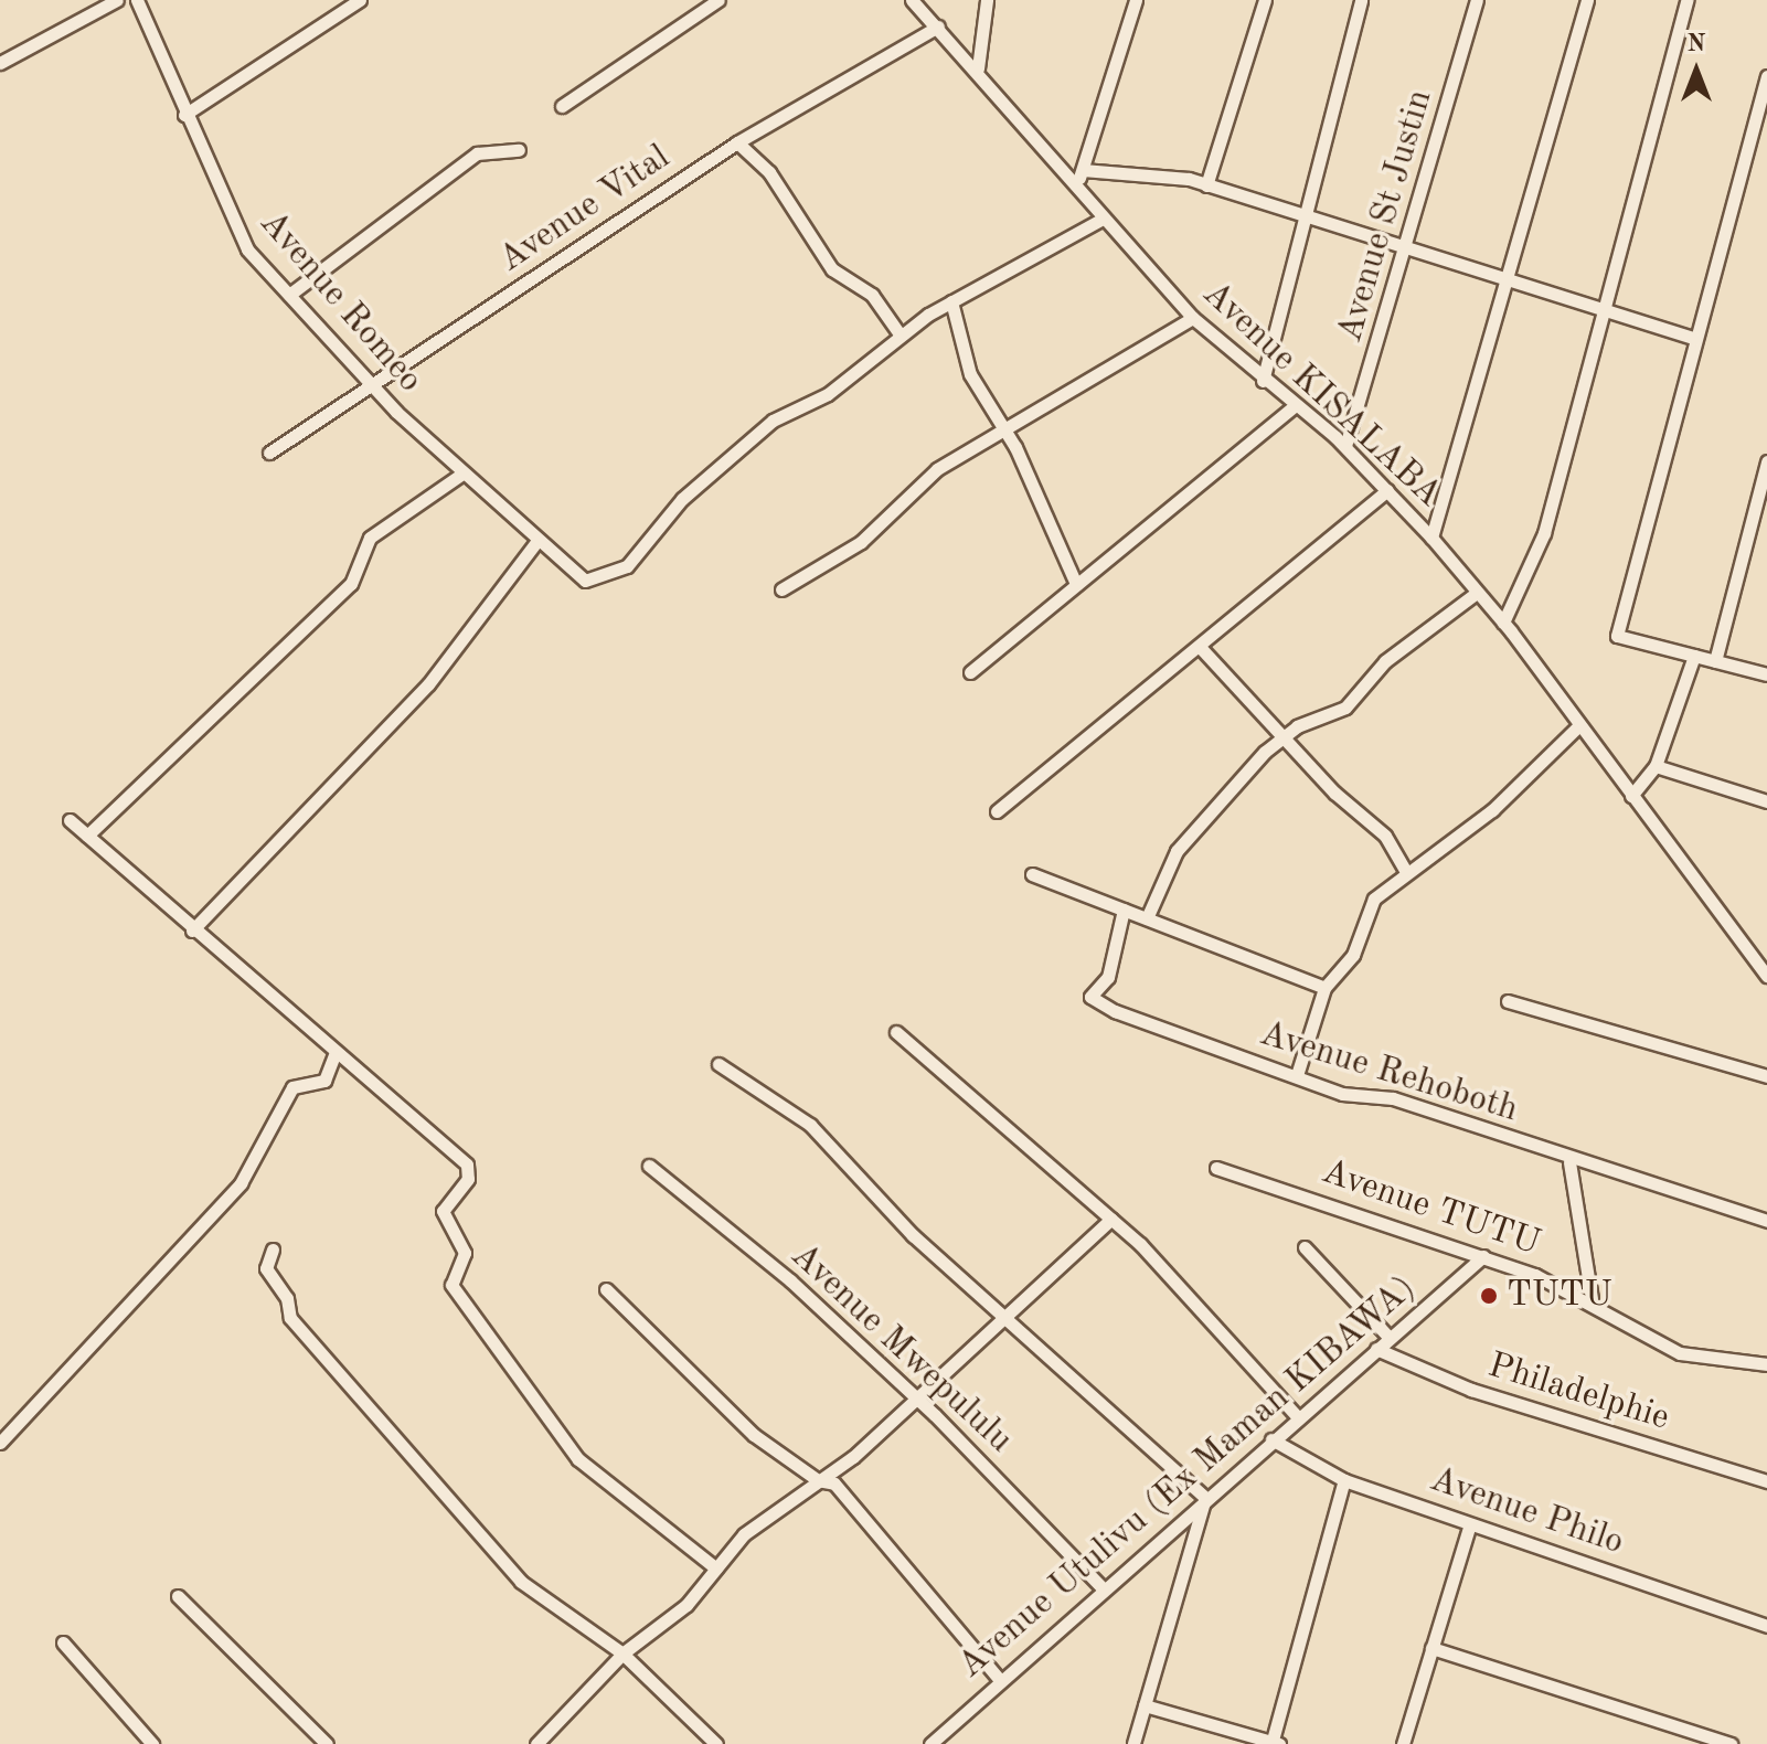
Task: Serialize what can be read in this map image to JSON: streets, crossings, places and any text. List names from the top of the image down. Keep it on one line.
{"streets":{"street":["Avenue Vital","Avenue St Justin","Avenue Romeo","Avenue KISALABA","Avenue Rehoboth","Avenue TUTU","Avenue Mwepululu","Philadelphie","Avenue Utulivu (Ex Maman KIBAWA)","Avenue Philo"]},"crossings":[["Avenue Vital","Avenue Romeo"],["Avenue Vital","Avenue KISALABA"],["Avenue St Justin","Avenue KISALABA"],["Avenue TUTU","Avenue Utulivu (Ex Maman KIBAWA)"],["Avenue Mwepululu","Avenue Utulivu (Ex Maman KIBAWA)"],["Philadelphie","Avenue Utulivu (Ex Maman KIBAWA)"],["Avenue Utulivu (Ex Maman KIBAWA)","Avenue Philo"]],"places":["TUTU"],"north":"top"}
